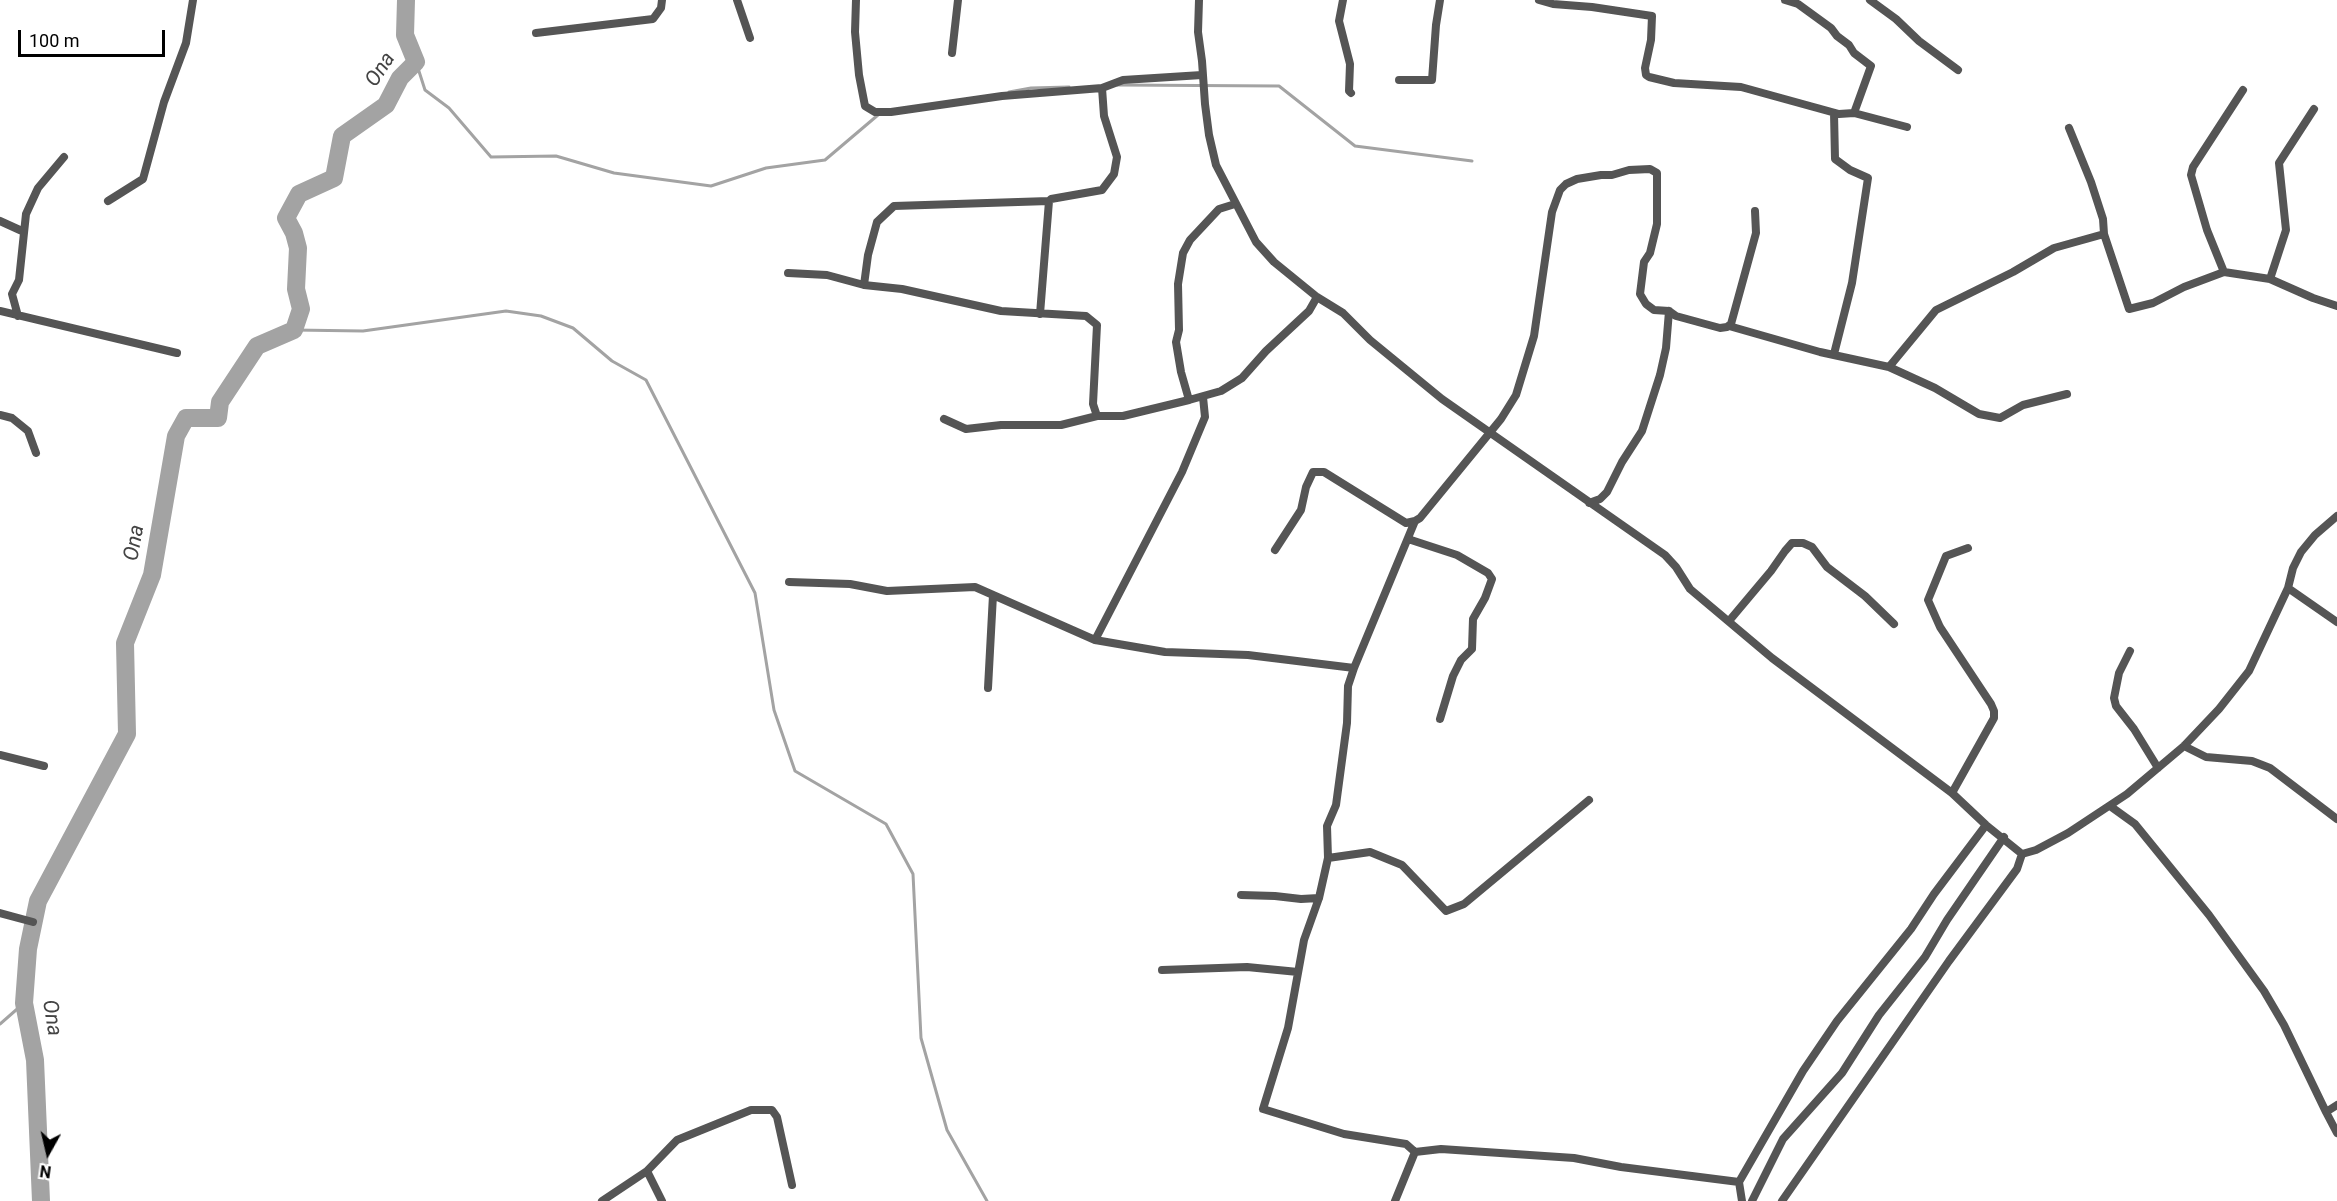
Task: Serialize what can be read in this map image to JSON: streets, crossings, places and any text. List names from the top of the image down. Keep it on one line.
{"water":["Ona"],"scale_bar":"100 m","north":"bottom"}
